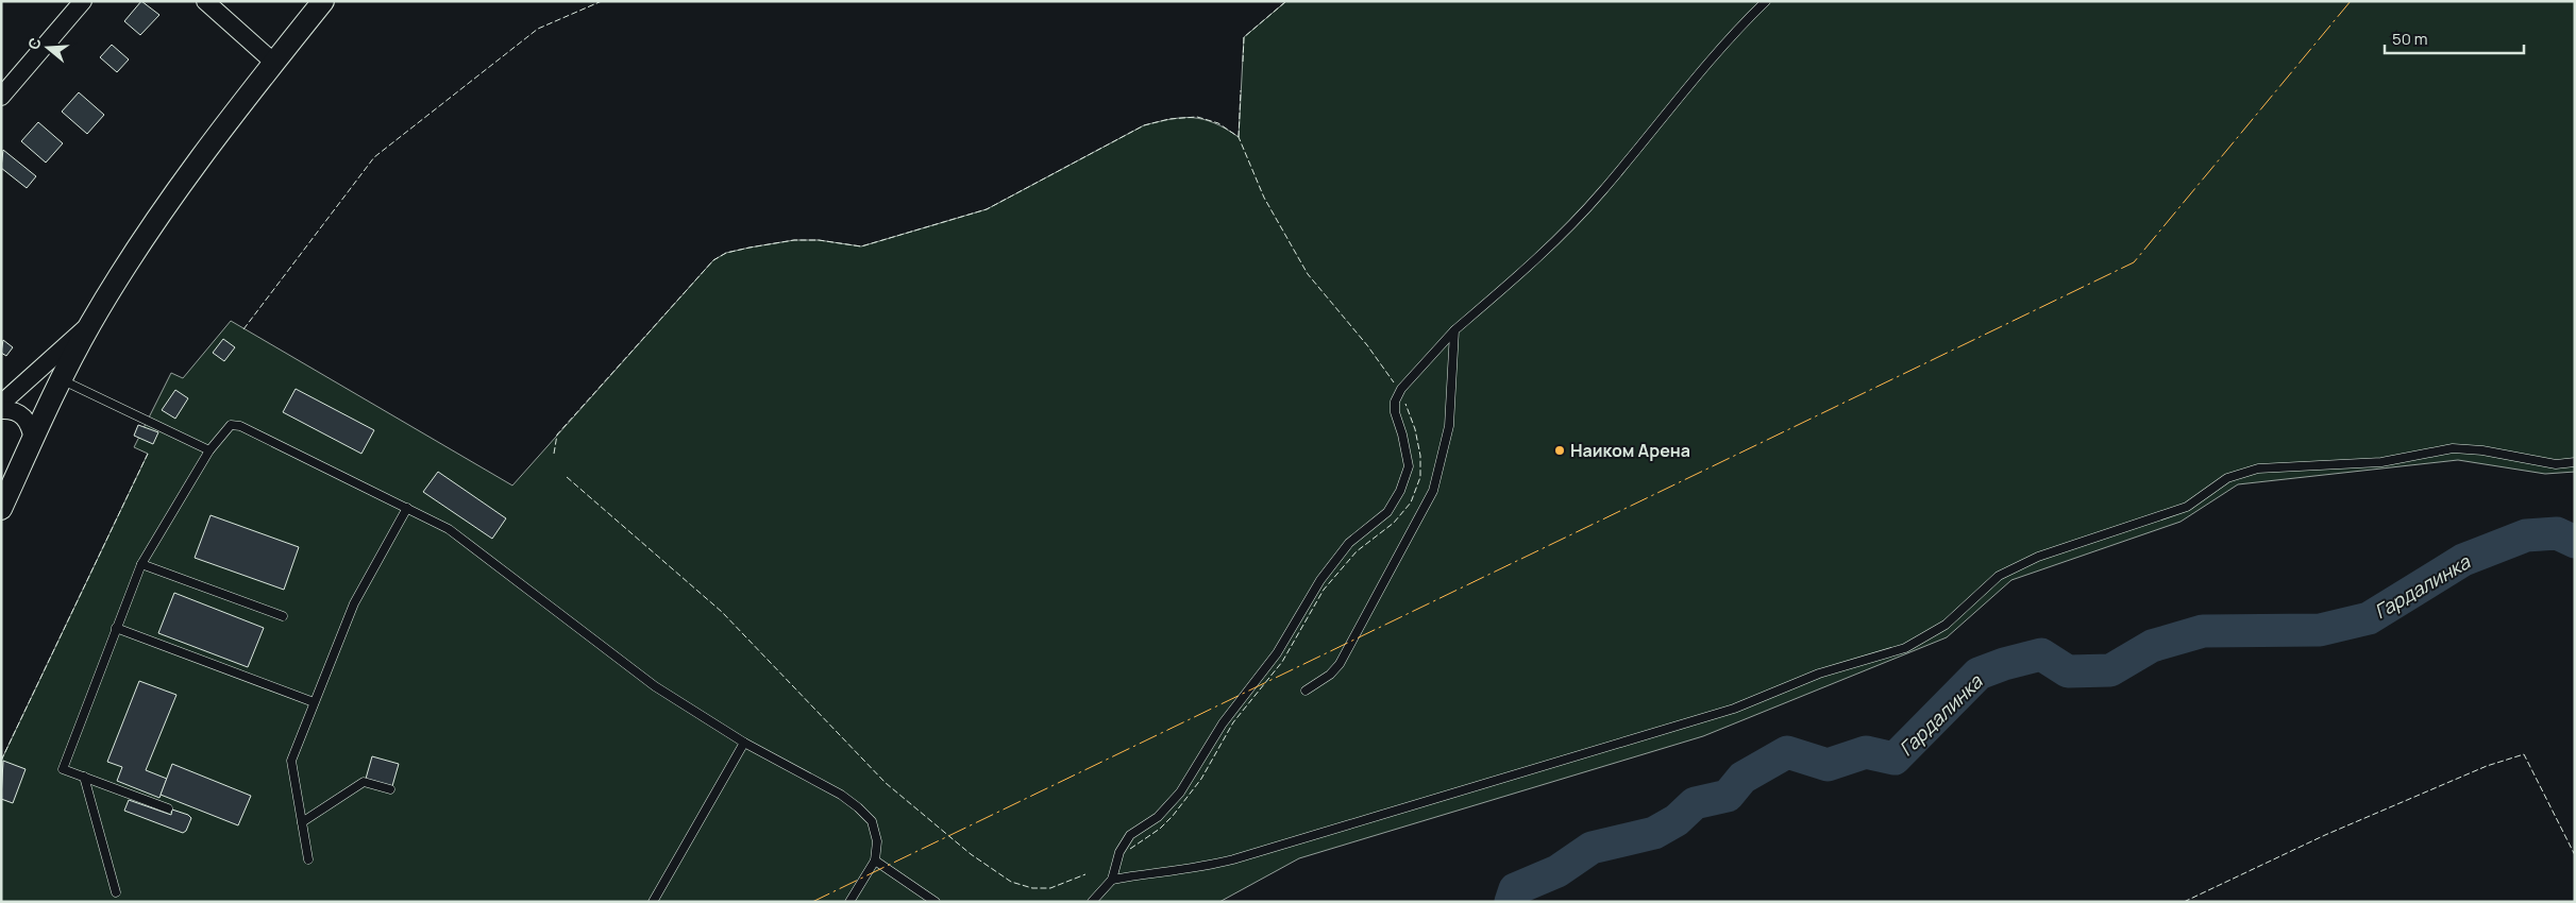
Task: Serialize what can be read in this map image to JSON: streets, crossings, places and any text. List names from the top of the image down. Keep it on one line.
{"water":["Гардалинка"],"places":["Наиком Арена"],"scale_bar":"50 m","north":"left"}
